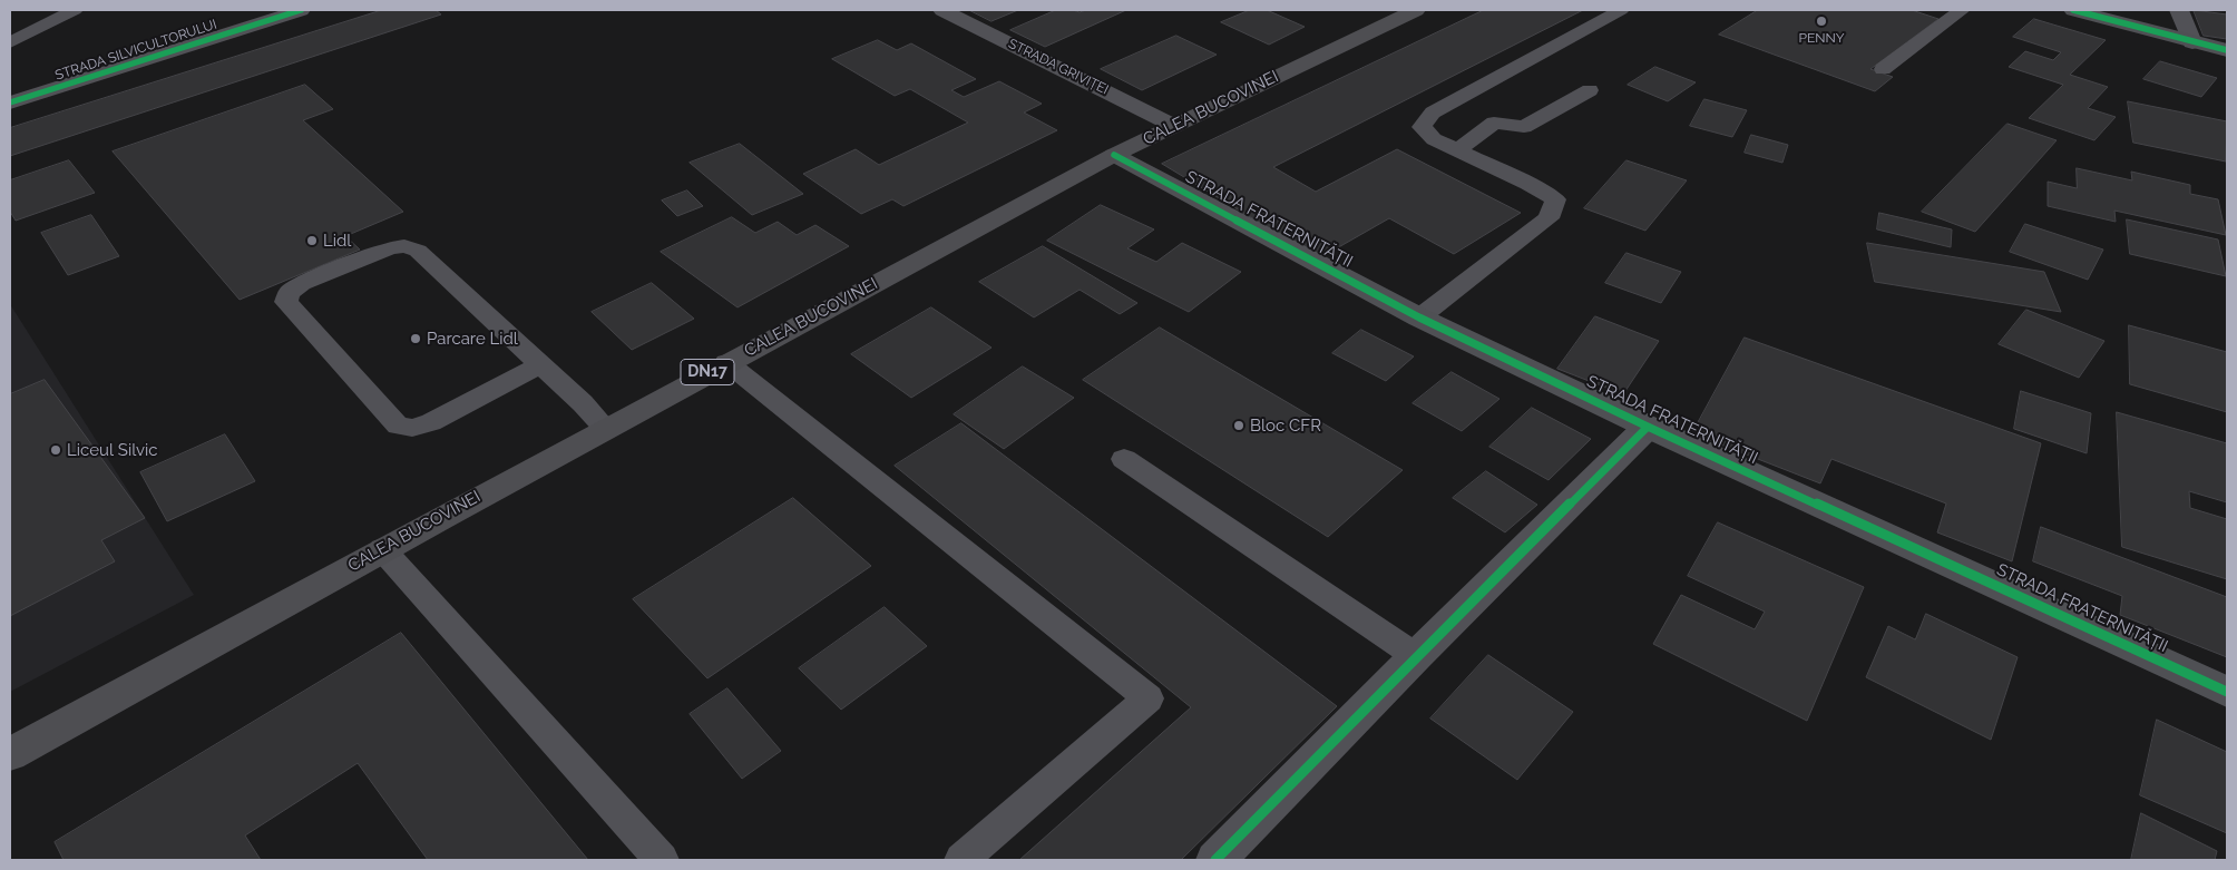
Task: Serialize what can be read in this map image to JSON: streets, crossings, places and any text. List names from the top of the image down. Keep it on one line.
{"streets":{"highway":["CALEA BUCOVINEI","DN17"],"street":["STRADA SILVICULTORULUI","STRADA GRIVIȚEI","STRADA FRATERNITĂȚII"]},"crossings":[["STRADA GRIVIȚEI","CALEA BUCOVINEI"],["CALEA BUCOVINEI","STRADA FRATERNITĂȚII"]],"places":["PENNY","Lidl","Parcare Lidl","Bloc CFR","Liceul Silvic"]}
